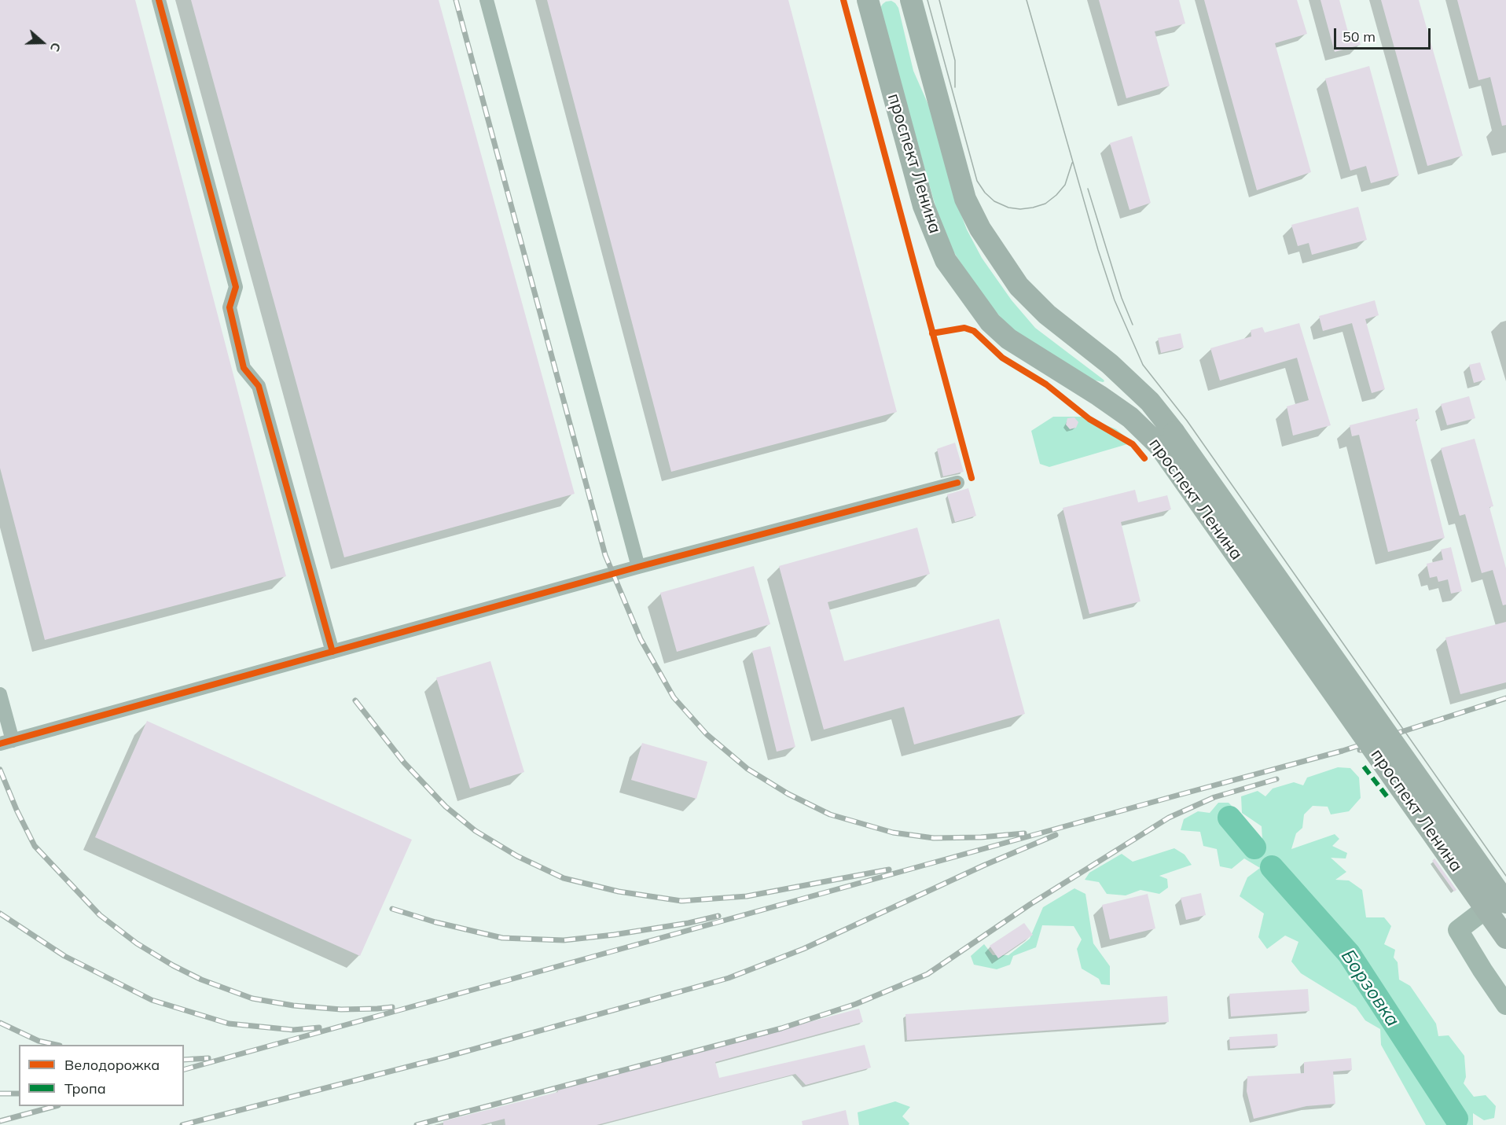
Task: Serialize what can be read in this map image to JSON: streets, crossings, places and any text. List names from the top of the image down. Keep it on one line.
{"streets":{"main road":["проспект Ленина"]},"water":["Борзовка"],"legend":["Велодорожка","Тропа"],"scale_bar":"50 m","north":"right"}
